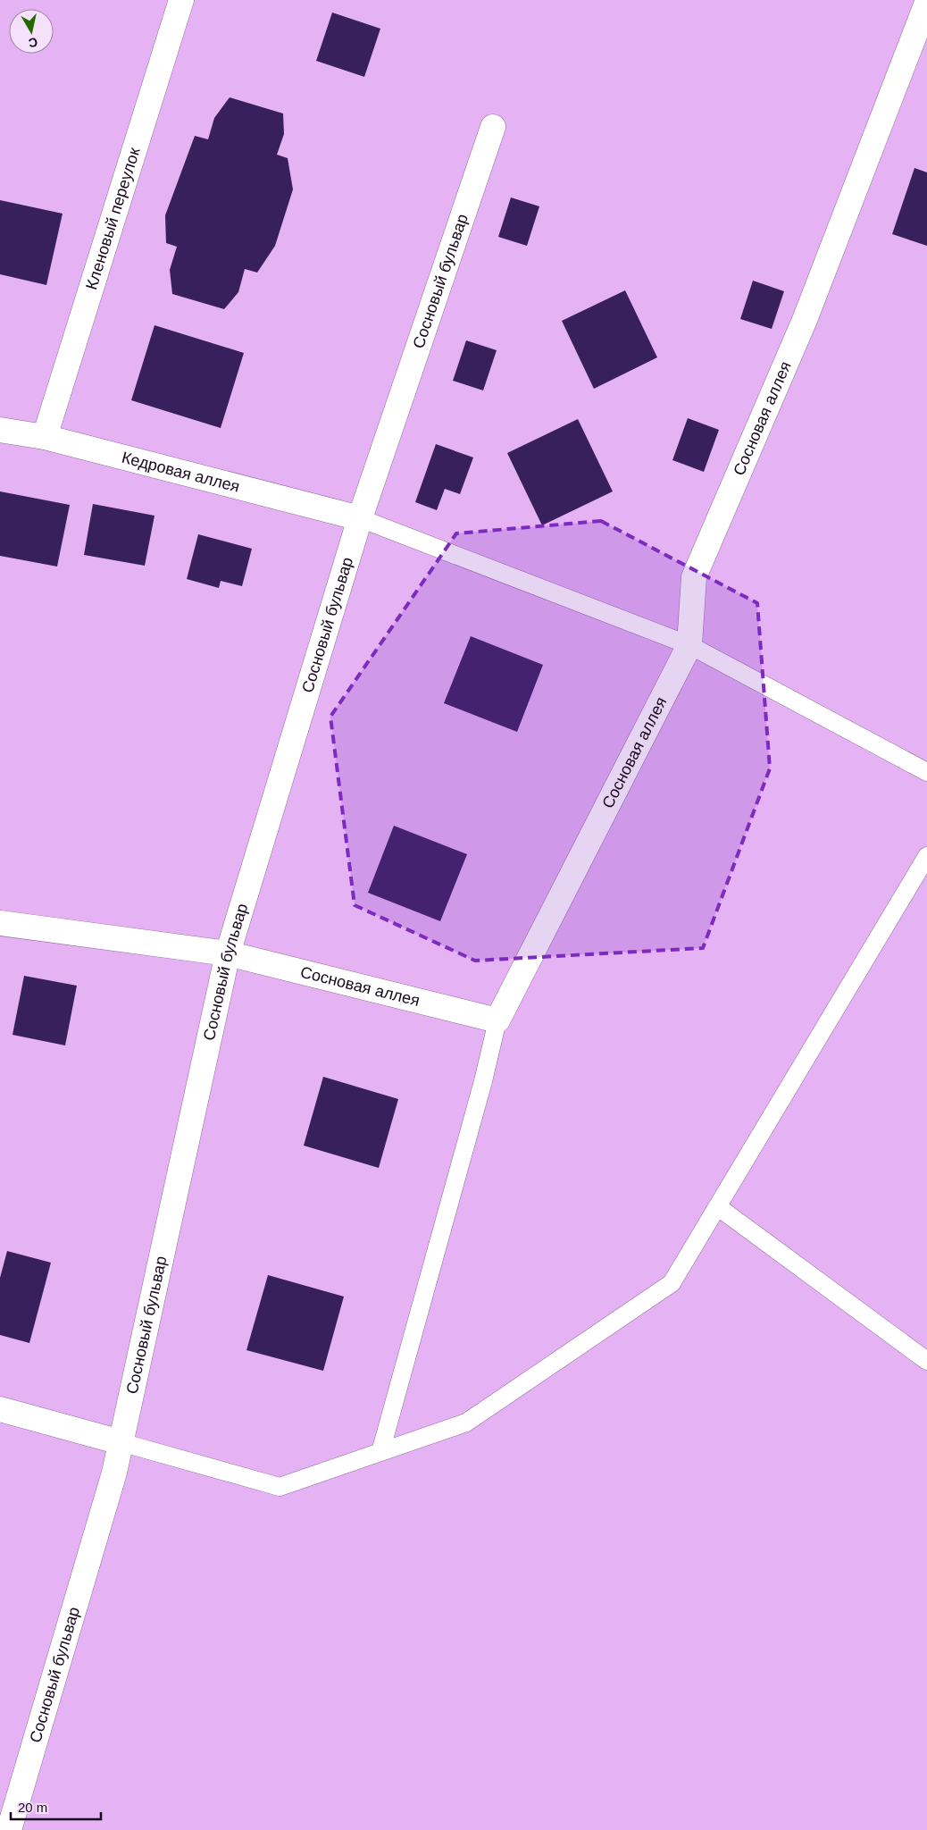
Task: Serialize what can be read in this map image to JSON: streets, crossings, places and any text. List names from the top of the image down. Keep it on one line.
{"streets":{"street":["Кленовый переулок","Сосновый бульвар","Сосновая аллея","Кедровая аллея"]},"crossings":[["Кленовый переулок","Кедровая аллея"],["Сосновый бульвар","Сосновая аллея"],["Сосновый бульвар","Кедровая аллея"]],"scale_bar":"20 m","north":"bottom"}
